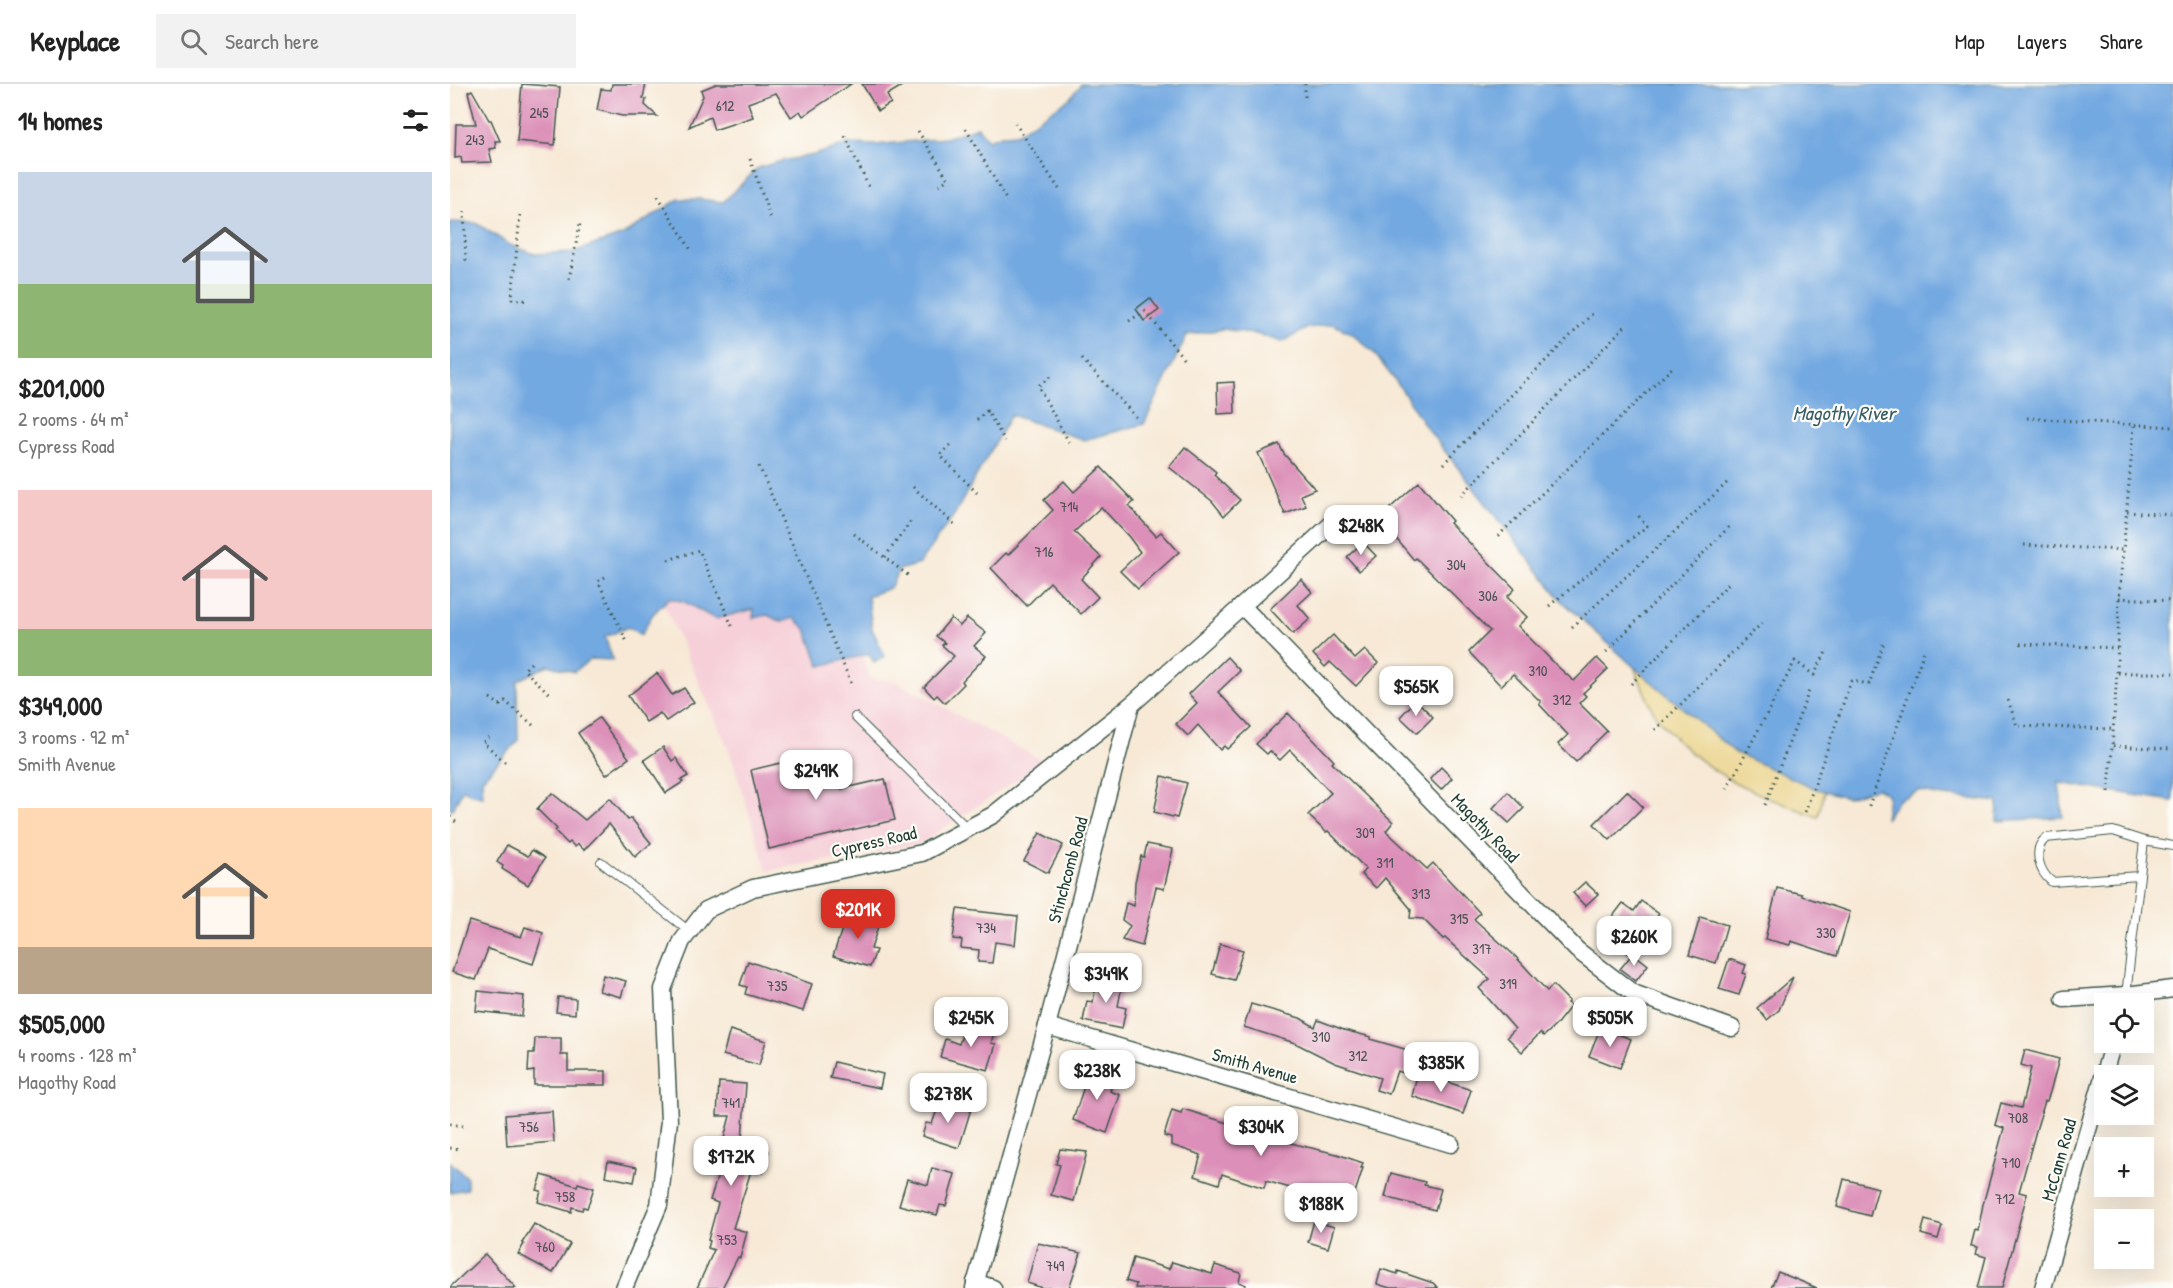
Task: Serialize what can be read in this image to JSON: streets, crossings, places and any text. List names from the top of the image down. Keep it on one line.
{"streets":{"street":["Magothy Road","Cypress Road","Stinchcomb Road","Smith Avenue","McCann Road"]},"crossings":[["Magothy Road","Cypress Road"],["Cypress Road","Stinchcomb Road"],["Stinchcomb Road","Smith Avenue"]],"water":["Magothy River"],"house_numbers":["612","245","243","714","716","304","306","310","312","309","311","313","315","734","330","317","319","735","310","312","741","708","756","710","758","712","753","760","749"],"page":{"header":"Keyplace","search":"Search here","nav":["Map","Layers","Share"],"heading":"14 homes","list":[{"name":"$201,000","note":"2 rooms · 64 m² · Cypress Road"},{"name":"$349,000","note":"3 rooms · 92 m² · Smith Avenue"},{"name":"$505,000","note":"4 rooms · 128 m² · Magothy Road"}],"price":["$248K","$565K","$249K","$201K","$260K","$349K","$245K","$505K","$385K","$238K","$278K","$304K","$172K","$188K"],"map_buttons":["+","−"]}}
